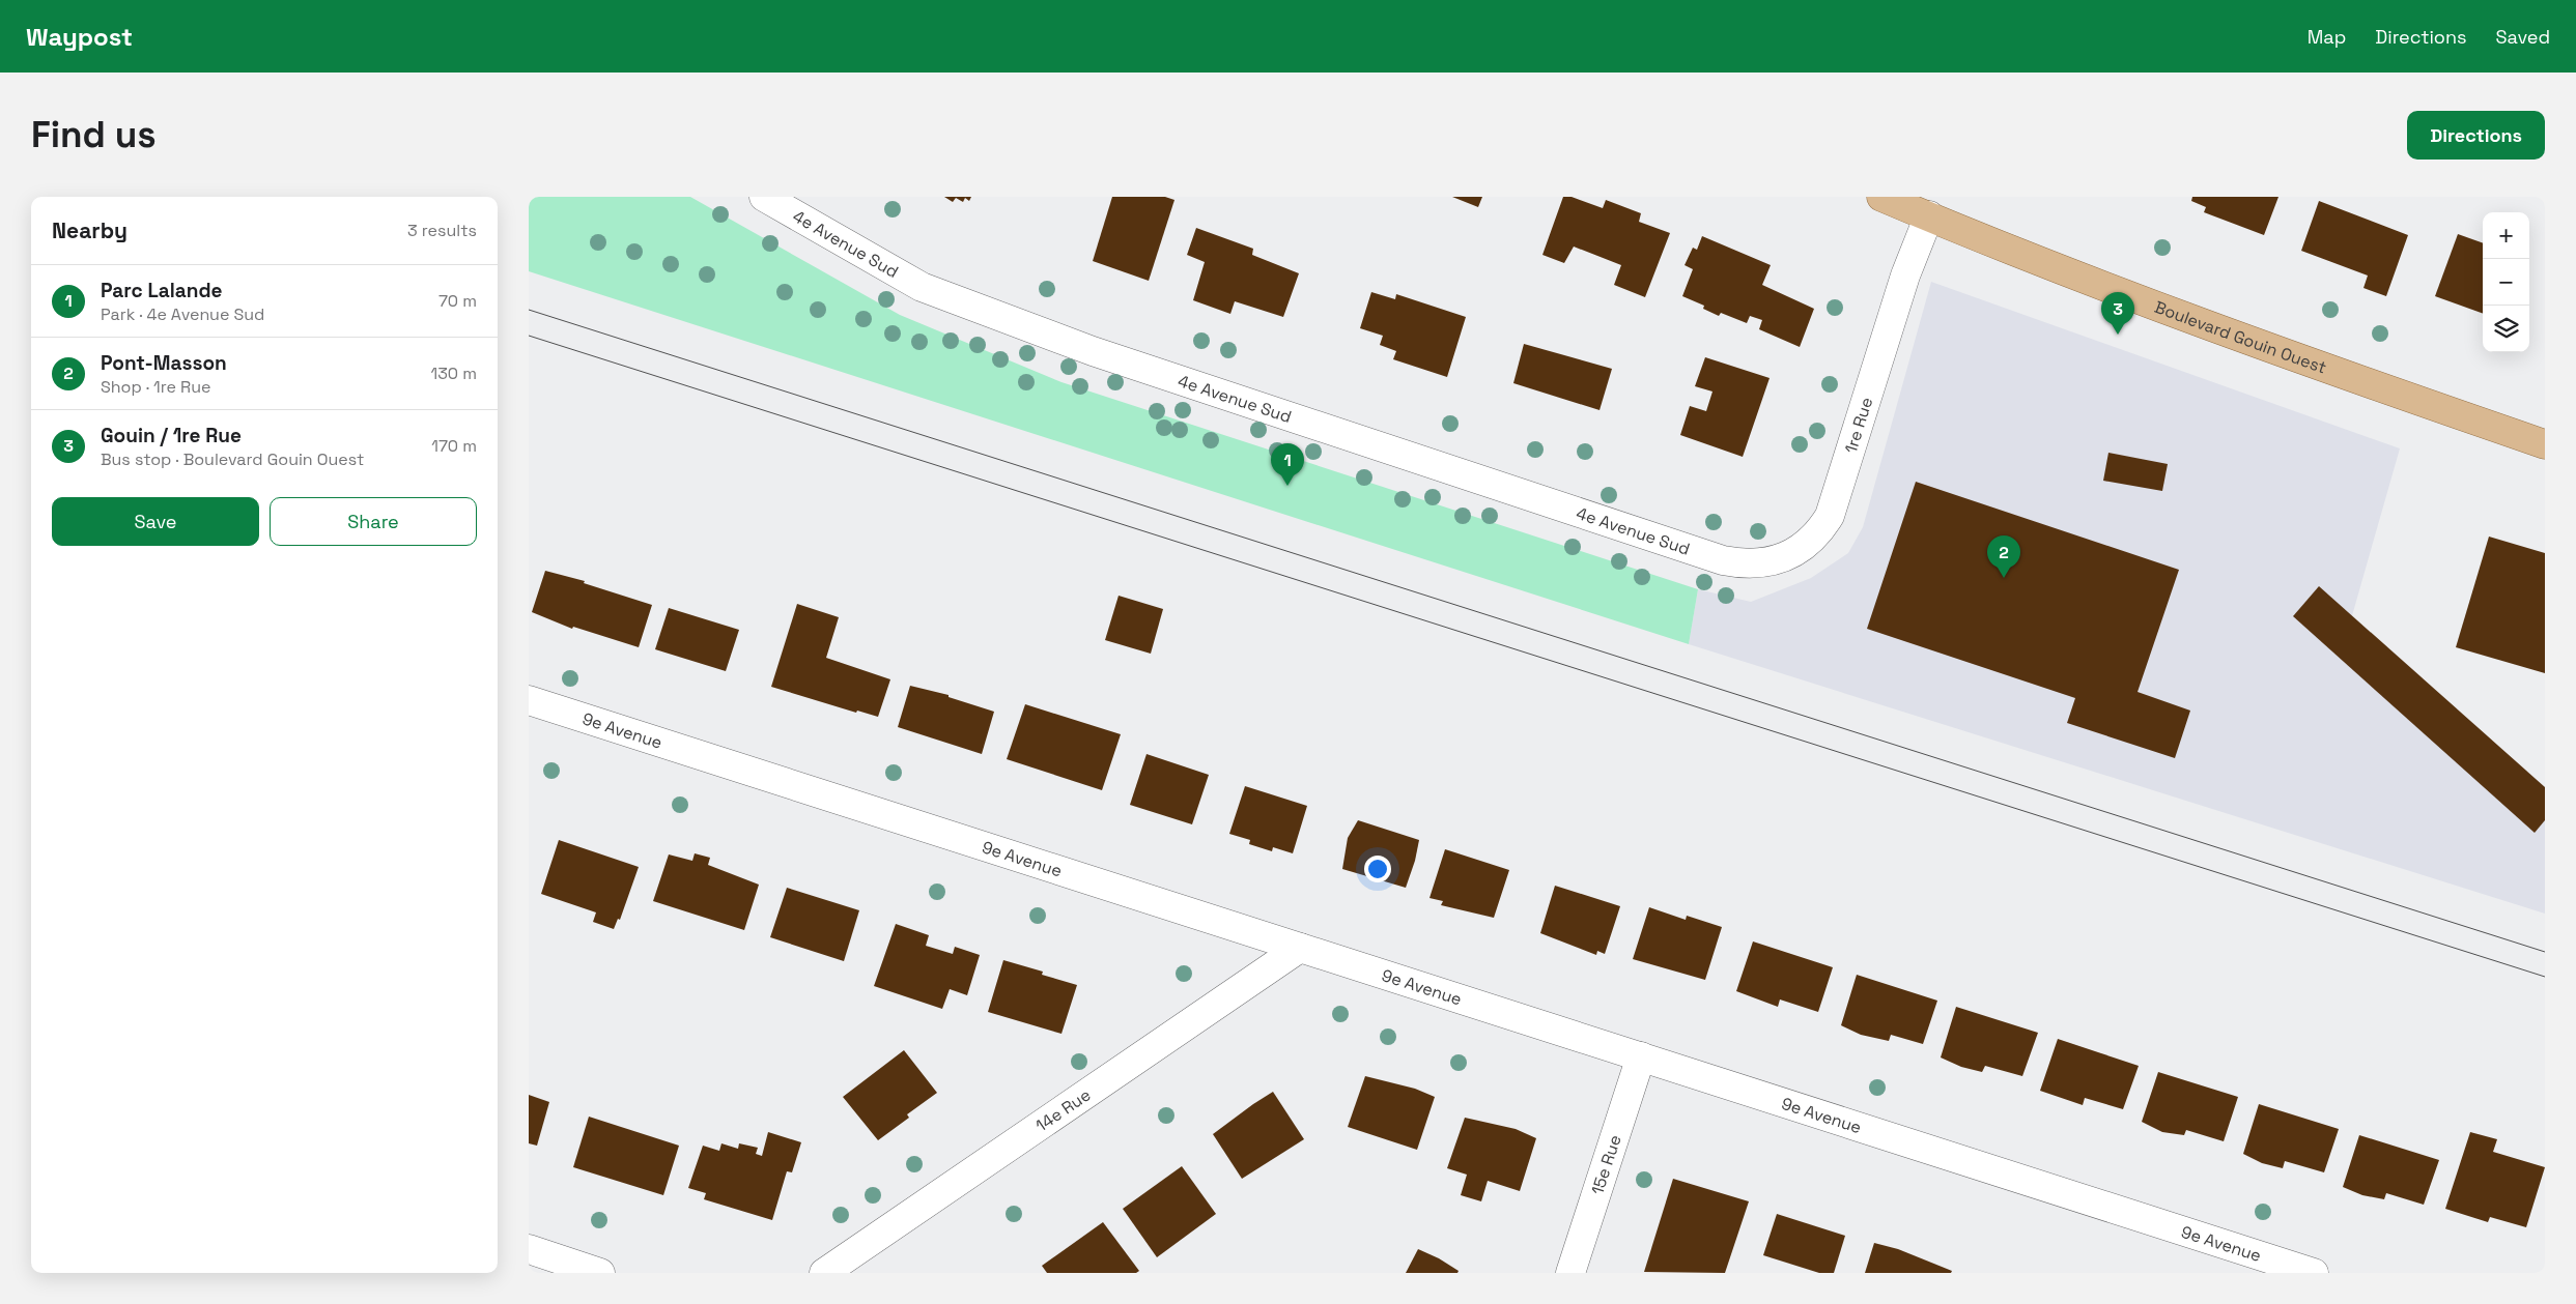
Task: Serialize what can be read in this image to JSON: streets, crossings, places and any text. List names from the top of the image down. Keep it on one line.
{"streets":{"main road":["Boulevard Gouin Ouest"],"street":["4e Avenue Sud","1re Rue","9e Avenue","14e Rue","15e Rue"]},"crossings":[["4e Avenue Sud","1re Rue"],["Boulevard Gouin Ouest","1re Rue"],["9e Avenue","14e Rue"],["9e Avenue","15e Rue"]],"page":{"header":"Waypost","nav":["Map","Directions","Saved"],"buttons":["Directions",["Save","Share"]],"title":"Find us","heading":["Nearby","3 results"],"map_buttons":["+","−"],"list":[{"mark":"1","name":"Parc Lalande","note":"Park · 4e Avenue Sud","value":"70 m"},{"mark":"2","name":"Pont-Masson","note":"Shop · 1re Rue","value":"130 m"},{"mark":"3","name":"Gouin / 1re Rue","note":"Bus stop · Boulevard Gouin Ouest","value":"170 m"}],"pins":["3","1","2"]}}
